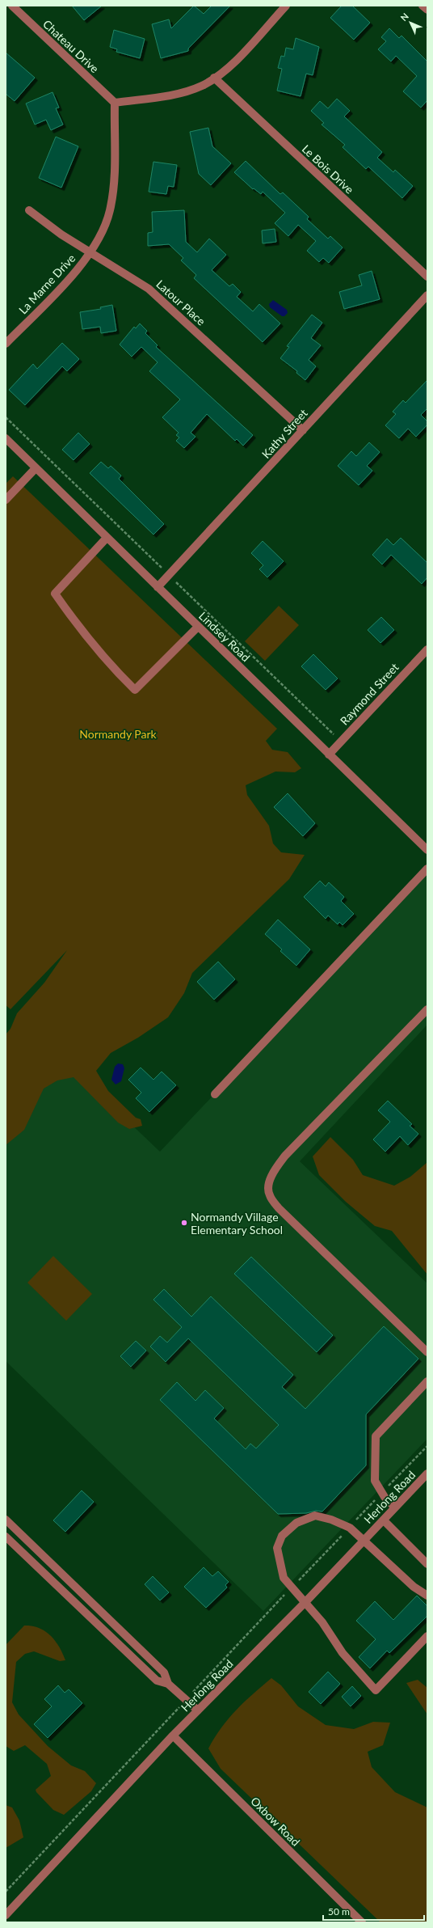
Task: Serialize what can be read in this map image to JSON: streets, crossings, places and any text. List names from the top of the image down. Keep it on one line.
{"streets":{"street":["Chateau Drive","Le Bois Drive","La Marne Drive","Latour Place","Kathy Street","Lindsey Road","Raymond Street","Herlong Road","Oxbow Road"]},"crossings":[["Chateau Drive","La Marne Drive"],["La Marne Drive","Latour Place"],["Latour Place","Kathy Street"],["Kathy Street","Lindsey Road"],["Lindsey Road","Raymond Street"],["Herlong Road","Oxbow Road"]],"parks":["Normandy Park"],"places":["Normandy Village Elementary School"],"scale_bar":"50 m","north":"top left"}
